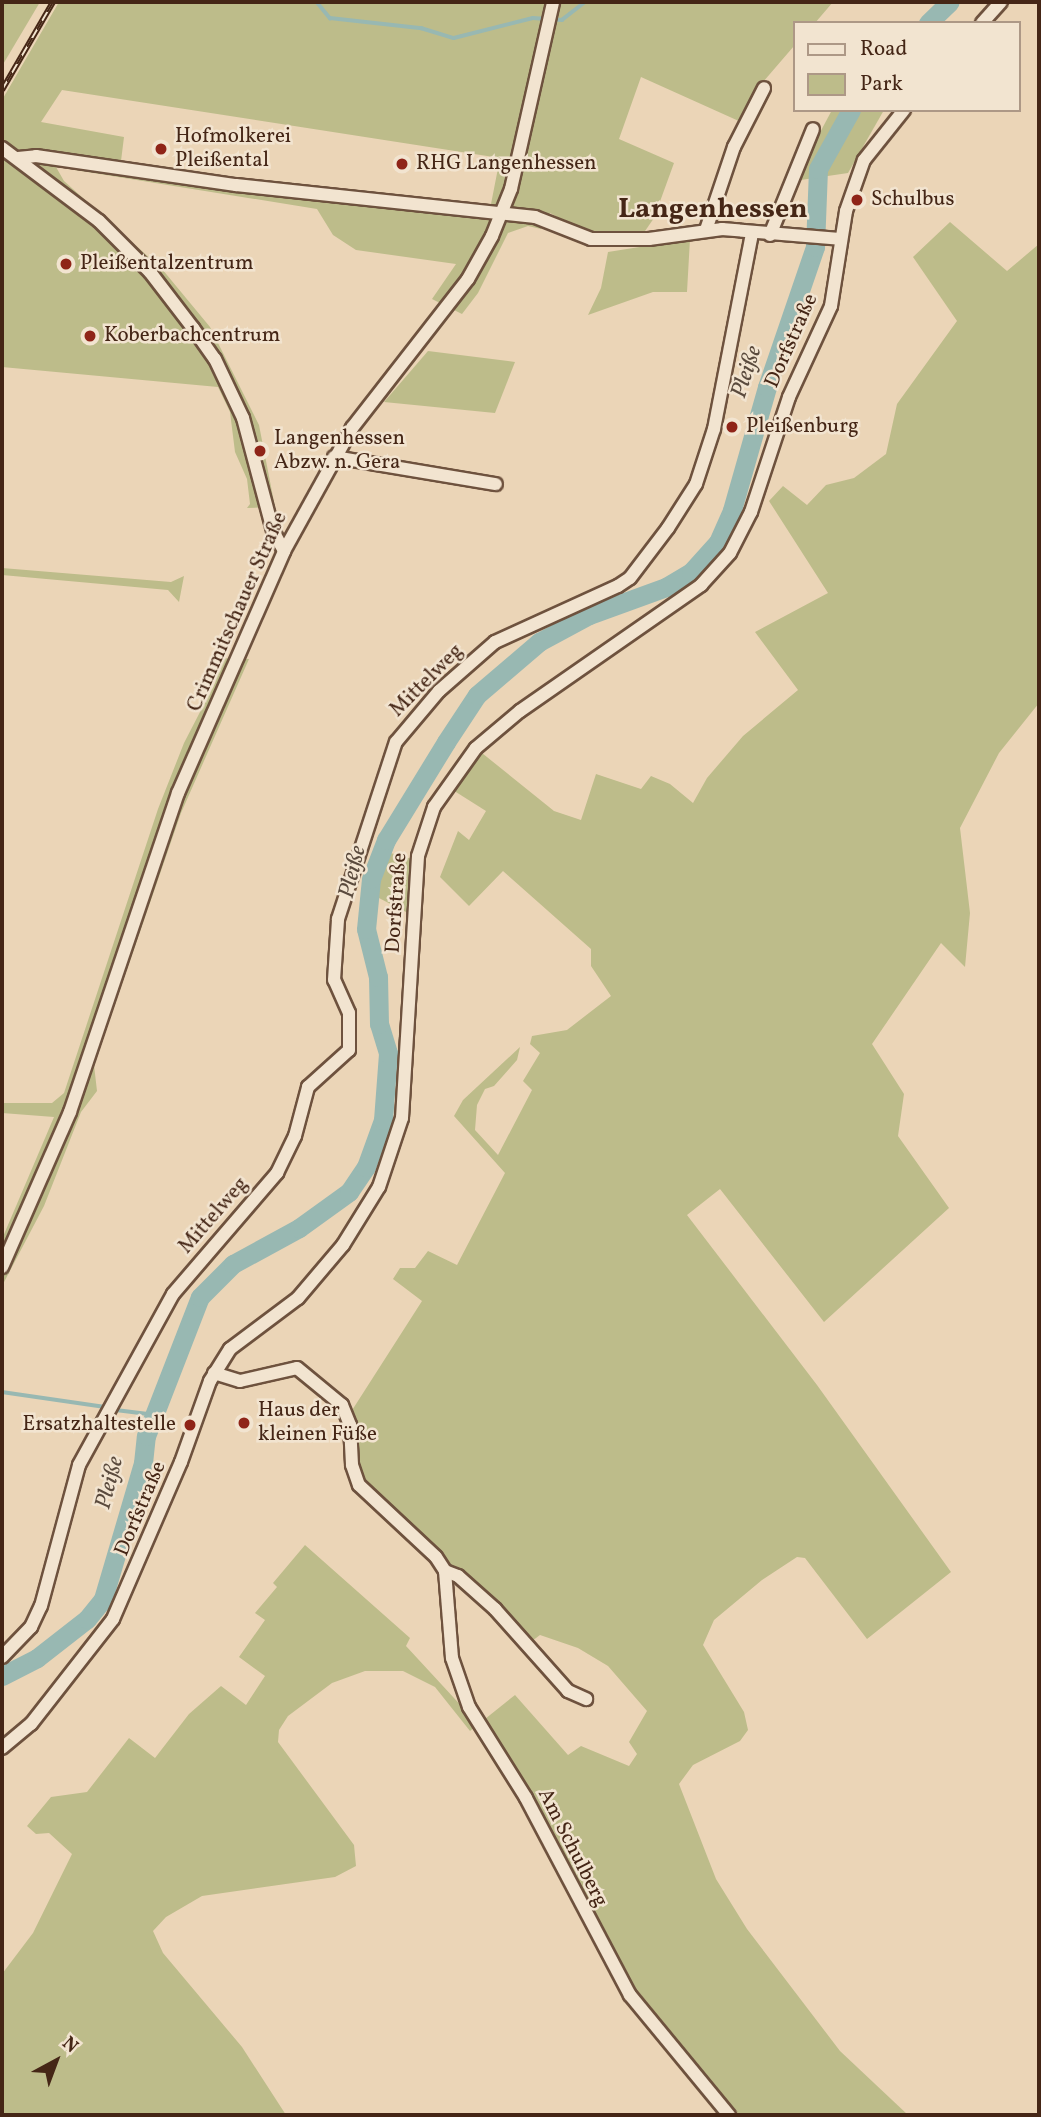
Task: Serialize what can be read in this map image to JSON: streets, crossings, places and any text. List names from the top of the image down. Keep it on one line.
{"streets":{"street":["Dorfstraße","Crimmitschauer Straße","Mittelweg","Am Schulberg"]},"districts":["Langenhessen"],"water":["Pleiße"],"places":["Hofmolkerei Pleißental","RHG Langenhessen","Schulbus","Pleißentalzentrum","Koberbachcentrum","Pleißenburg","Langenhessen Abzw. n. Gera","Haus der kleinen Füße","Ersatzhaltestelle"],"legend":["Road","Park"],"north":"top right"}
